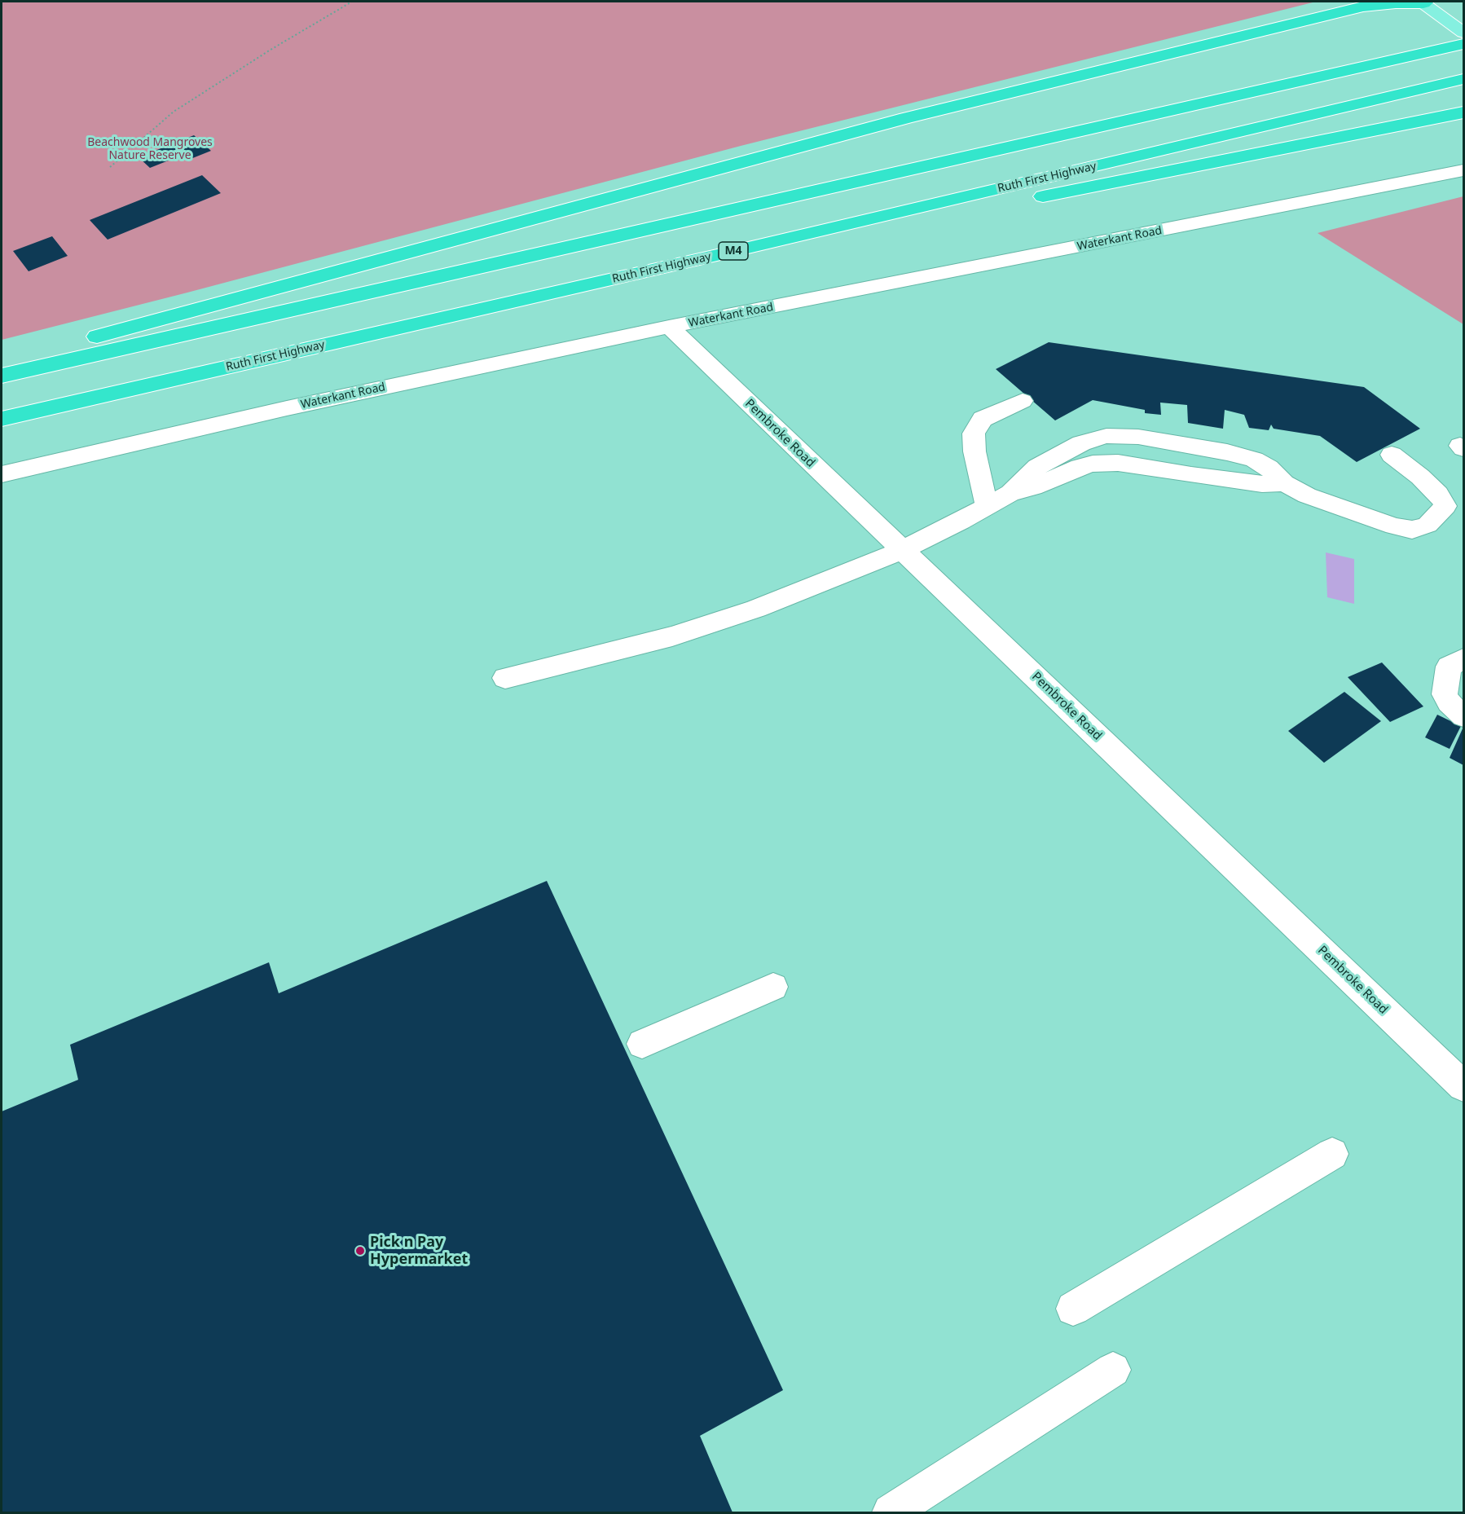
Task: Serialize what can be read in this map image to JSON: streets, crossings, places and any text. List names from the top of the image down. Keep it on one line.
{"streets":{"highway":["Ruth First Highway","M4"],"street":["Waterkant Road","Pembroke Road"]},"crossings":[["Waterkant Road","Pembroke Road"]],"parks":["Beachwood Mangroves Nature Reserve"],"places":["Pick n Pay Hypermarket"]}
